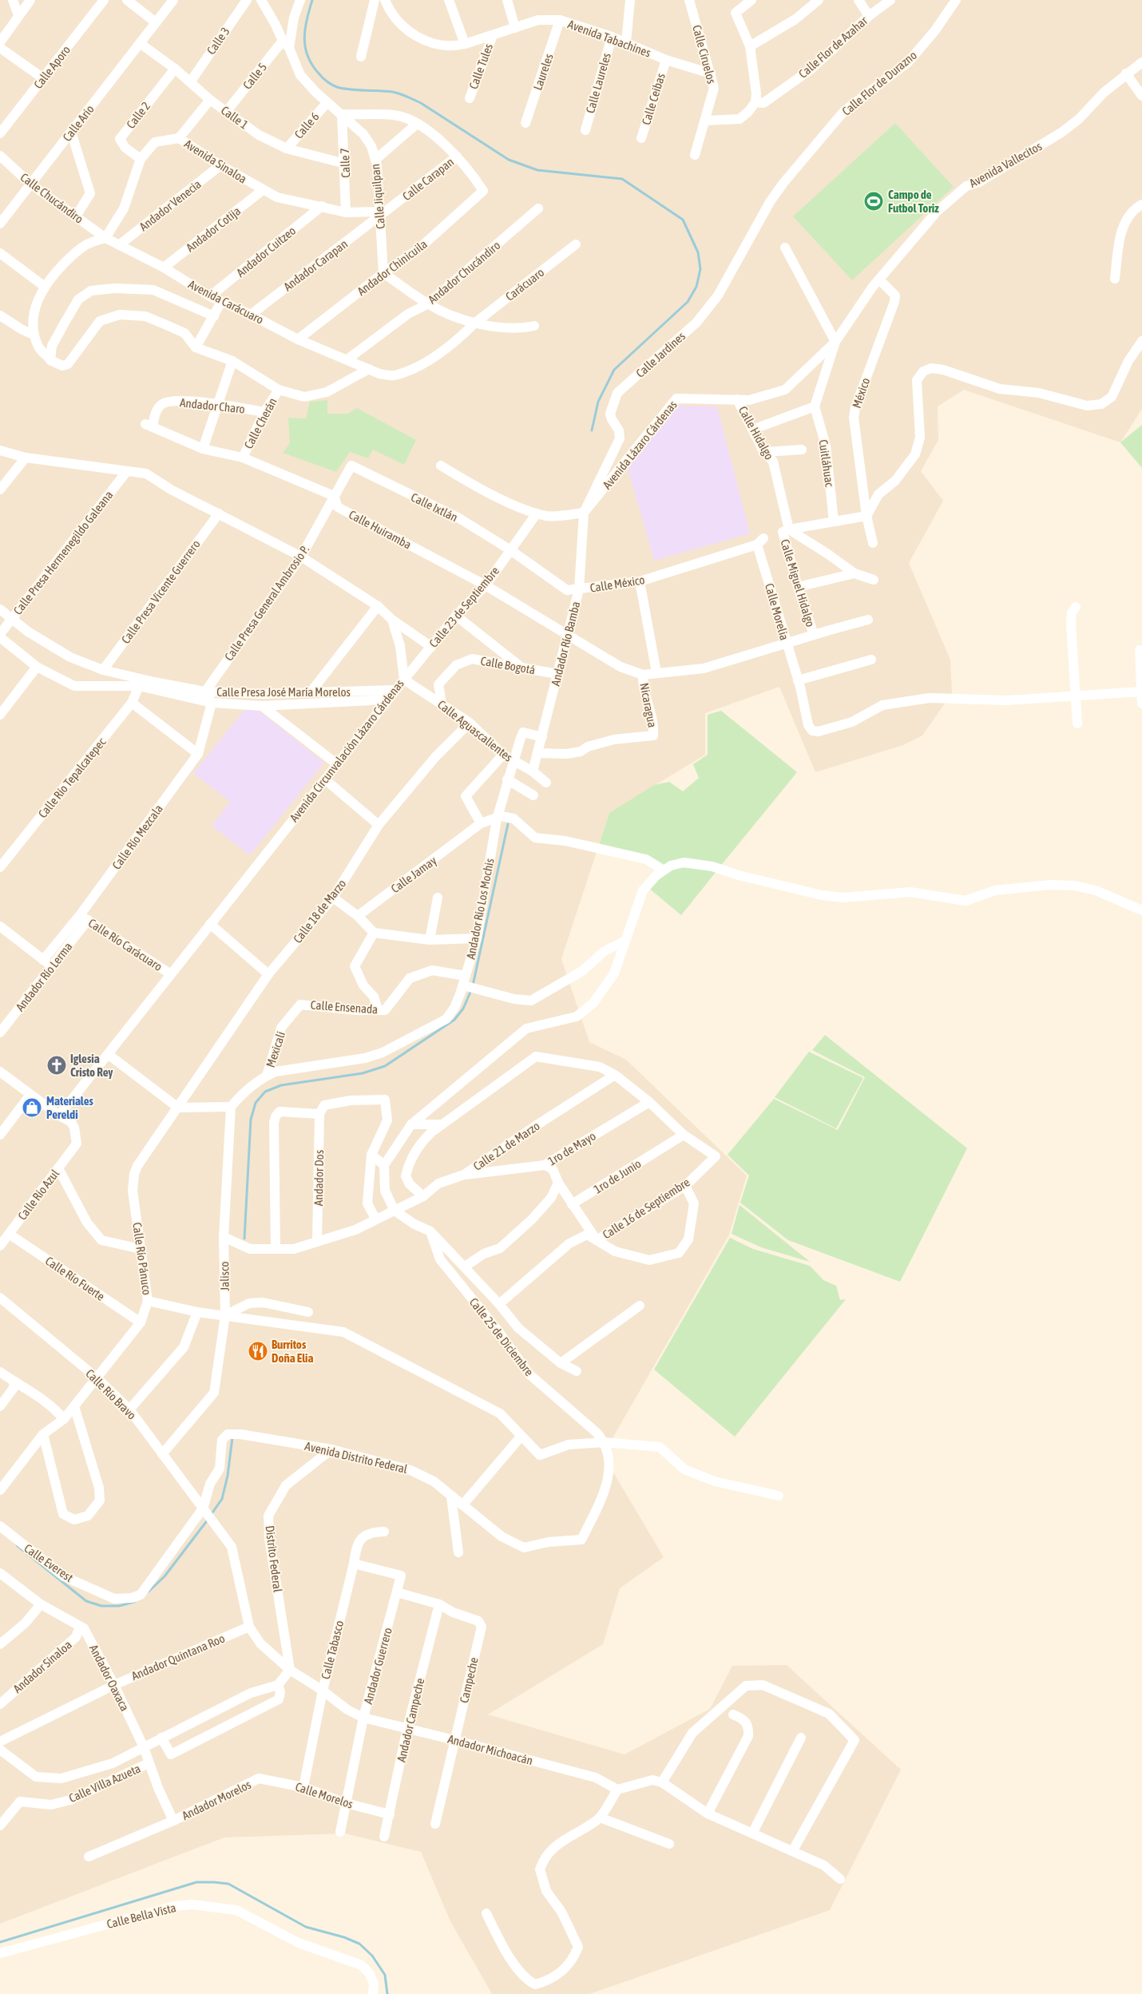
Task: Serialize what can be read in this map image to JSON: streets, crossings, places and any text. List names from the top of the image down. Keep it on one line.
{"streets":{"street":["Avenida Tabachines","Calle 3","Calle Flor de Azahar","Calle Ciruelos","Calle Tules","Calle Aporo","Laureles","Calle 5","Calle Laureles","Calle Flor de Durazno","Calle Ceibas","Calle 2","Calle 1","Calle Ario","Calle 6","Avenida Sinaloa","Calle 7","Avenida Vallecitos","Calle Carapan","Calle Jiquilpan","Calle Chucándiro","Andador Venecia","Andador Cotija","Andador Cuitzeo","Andador Carapan","Andador Chinicuila","Andador Chucándiro","Carácuaro","Avenida Carácuaro","Calle Jardines","México","Andador Charo","Calle Cherán","Calle Hidalgo","Avenida Lázaro Cárdenas","Cuitláhuac","Calle Ixtlán","Calle Huiramba","Calle Presa Hermenegildo Galeana","Calle Miguel Hidalgo","Calle México","Calle Presa Vicente Guerrero","Calle Presa General Ambrosio P.","Calle 23 de Septiembre","Calle Morelia","Andador Río Bamba","Calle Bogotá","Calle Presa José María Morelos","Nicaragua","Calle Aguascalientes","Avenida Circunvalación Lázaro Cárdenas","Calle Río Tepalcatepec","Calle Río Mezcala","Calle Jamay","Andador Río Los Mochis","Calle 18 de Marzo","Calle Río Carácuaro","Andador Río Lerma","Calle Ensenada","Mexicali","Calle 21 de Marzo","1ro de Mayo","1ro de Junio","Andador Dos","Calle Río Azul","Calle 16 de Septiembre","Calle Río Pánuco","Jalisco","Calle Río Fuerte","Calle 25 de Diciembre","Calle Río Bravo","Avenida Distrito Federal","Distrito Federal","Calle Everest","Calle Tabasco","Andador Quintana Roo","Andador Guerrero","Andador Sinaloa","Andador Oaxaca","Campeche","Andador Campeche","Andador Michoacán","Calle Villa Azueta","Calle Morelos","Andador Morelos","Calle Bella Vista"]},"crossings":[["Avenida Tabachines","Calle Ciruelos"],["Avenida Tabachines","Calle Tules"],["Avenida Tabachines","Laureles"],["Avenida Tabachines","Calle Laureles"],["Avenida Tabachines","Calle Ceibas"],["Calle 3","Calle 1"],["Calle 5","Calle 1"],["Calle 5","Calle Jiquilpan"],["Calle Flor de Durazno","Calle Jardines"],["Calle 2","Calle 1"],["Calle 2","Avenida Sinaloa"],["Calle 1","Calle Ario"],["Calle 1","Calle 6"],["Calle 1","Calle 7"],["Calle Ario","Calle Chucándiro"],["Calle 6","Calle Jiquilpan"],["Avenida Sinaloa","Calle 7"],["Avenida Sinaloa","Calle Carapan"],["Avenida Sinaloa","Calle Jiquilpan"],["Avenida Sinaloa","Calle Chucándiro"],["Avenida Sinaloa","Andador Venecia"],["Avenida Sinaloa","Andador Cotija"],["Avenida Sinaloa","Andador Cuitzeo"],["Avenida Sinaloa","Andador Carapan"],["Avenida Sinaloa","Avenida Carácuaro"],["Calle 7","Calle Jiquilpan"],["Avenida Vallecitos","México"],["Avenida Vallecitos","Avenida Lázaro Cárdenas"],["Calle Carapan","Calle Jiquilpan"],["Calle Carapan","Andador Carapan"],["Calle Carapan","Andador Chinicuila"],["Calle Jiquilpan","Andador Carapan"],["Calle Jiquilpan","Andador Chinicuila"],["Calle Chucándiro","Avenida Carácuaro"],["Andador Venecia","Avenida Carácuaro"],["Andador Cotija","Avenida Carácuaro"],["Andador Cuitzeo","Avenida Carácuaro"],["Andador Carapan","Avenida Carácuaro"],["Andador Chinicuila","Avenida Carácuaro"],["Andador Chucándiro","Avenida Carácuaro"],["Carácuaro","Avenida Carácuaro"],["Calle Jardines","Avenida Lázaro Cárdenas"],["Calle Jardines","Andador Río Bamba"],["México","Avenida Lázaro Cárdenas"],["Andador Charo","Calle Cherán"],["Calle Hidalgo","Avenida Lázaro Cárdenas"],["Calle Hidalgo","Calle Miguel Hidalgo"],["Avenida Lázaro Cárdenas","Andador Río Bamba"],["Calle Ixtlán","Calle México"],["Calle Ixtlán","Calle Presa General Ambrosio P."],["Calle Ixtlán","Calle 23 de Septiembre"],["Calle Huiramba","Calle Presa General Ambrosio P."],["Calle Huiramba","Calle 23 de Septiembre"],["Calle Huiramba","Andador Río Bamba"],["Calle Huiramba","Nicaragua"],["Calle Presa Hermenegildo Galeana","Calle Presa José María Morelos"],["Calle México","Calle 23 de Septiembre"],["Calle México","Calle Morelia"],["Calle México","Andador Río Bamba"],["Calle Presa Vicente Guerrero","Calle Presa José María Morelos"],["Calle Presa General Ambrosio P.","Calle Presa José María Morelos"],["Calle 23 de Septiembre","Calle Aguascalientes"],["Calle 23 de Septiembre","Avenida Circunvalación Lázaro Cárdenas"],["Andador Río Bamba","Calle Bogotá"],["Andador Río Bamba","Nicaragua"],["Andador Río Bamba","Calle Aguascalientes"],["Andador Río Bamba","Andador Río Los Mochis"],["Calle Bogotá","Calle Aguascalientes"],["Calle Presa José María Morelos","Avenida Circunvalación Lázaro Cárdenas"],["Calle Presa José María Morelos","Calle Río Tepalcatepec"],["Calle Presa José María Morelos","Calle Río Mezcala"],["Calle Aguascalientes","Avenida Circunvalación Lázaro Cárdenas"],["Calle Aguascalientes","Andador Río Los Mochis"],["Calle Aguascalientes","Calle 18 de Marzo"],["Avenida Circunvalación Lázaro Cárdenas","Calle Río Carácuaro"],["Avenida Circunvalación Lázaro Cárdenas","Calle Río Azul"],["Calle Río Mezcala","Calle Río Carácuaro"],["Calle Río Mezcala","Andador Río Lerma"],["Calle Jamay","Andador Río Los Mochis"],["Andador Río Los Mochis","Calle Ensenada"],["Andador Río Los Mochis","Mexicali"],["Andador Río Los Mochis","Jalisco"],["Calle 18 de Marzo","Calle Río Pánuco"],["Calle Río Carácuaro","Andador Río Lerma"],["Calle Ensenada","Mexicali"],["Calle 21 de Marzo","1ro de Mayo"],["Calle 21 de Marzo","Andador Dos"],["Calle 21 de Marzo","Jalisco"],["1ro de Junio","Calle 16 de Septiembre"],["Calle Río Azul","Calle Río Fuerte"],["Calle Río Pánuco","Calle Río Fuerte"],["Calle Río Pánuco","Calle Río Bravo"],["Jalisco","Calle Río Bravo"],["Calle 25 de Diciembre","Avenida Distrito Federal"],["Calle Río Bravo","Avenida Distrito Federal"],["Calle Río Bravo","Calle Everest"],["Calle Río Bravo","Andador Michoacán"],["Avenida Distrito Federal","Distrito Federal"],["Avenida Distrito Federal","Calle Everest"],["Distrito Federal","Andador Michoacán"],["Calle Tabasco","Andador Guerrero"],["Calle Tabasco","Andador Michoacán"],["Calle Tabasco","Calle Morelos"],["Andador Quintana Roo","Andador Oaxaca"],["Andador Quintana Roo","Andador Michoacán"],["Andador Guerrero","Campeche"],["Andador Guerrero","Andador Michoacán"],["Andador Guerrero","Calle Morelos"],["Andador Sinaloa","Andador Oaxaca"],["Andador Oaxaca","Calle Villa Azueta"],["Andador Oaxaca","Andador Morelos"],["Campeche","Andador Campeche"],["Campeche","Andador Michoacán"],["Andador Campeche","Andador Michoacán"],["Andador Campeche","Calle Morelos"],["Calle Morelos","Andador Morelos"]],"places":{"sports":["Campo de Futbol Toriz"],"church":["Iglesia Cristo Rey"],"shop":["Materiales Pereldi"],"restaurant":["Burritos Doña Elia"]}}
